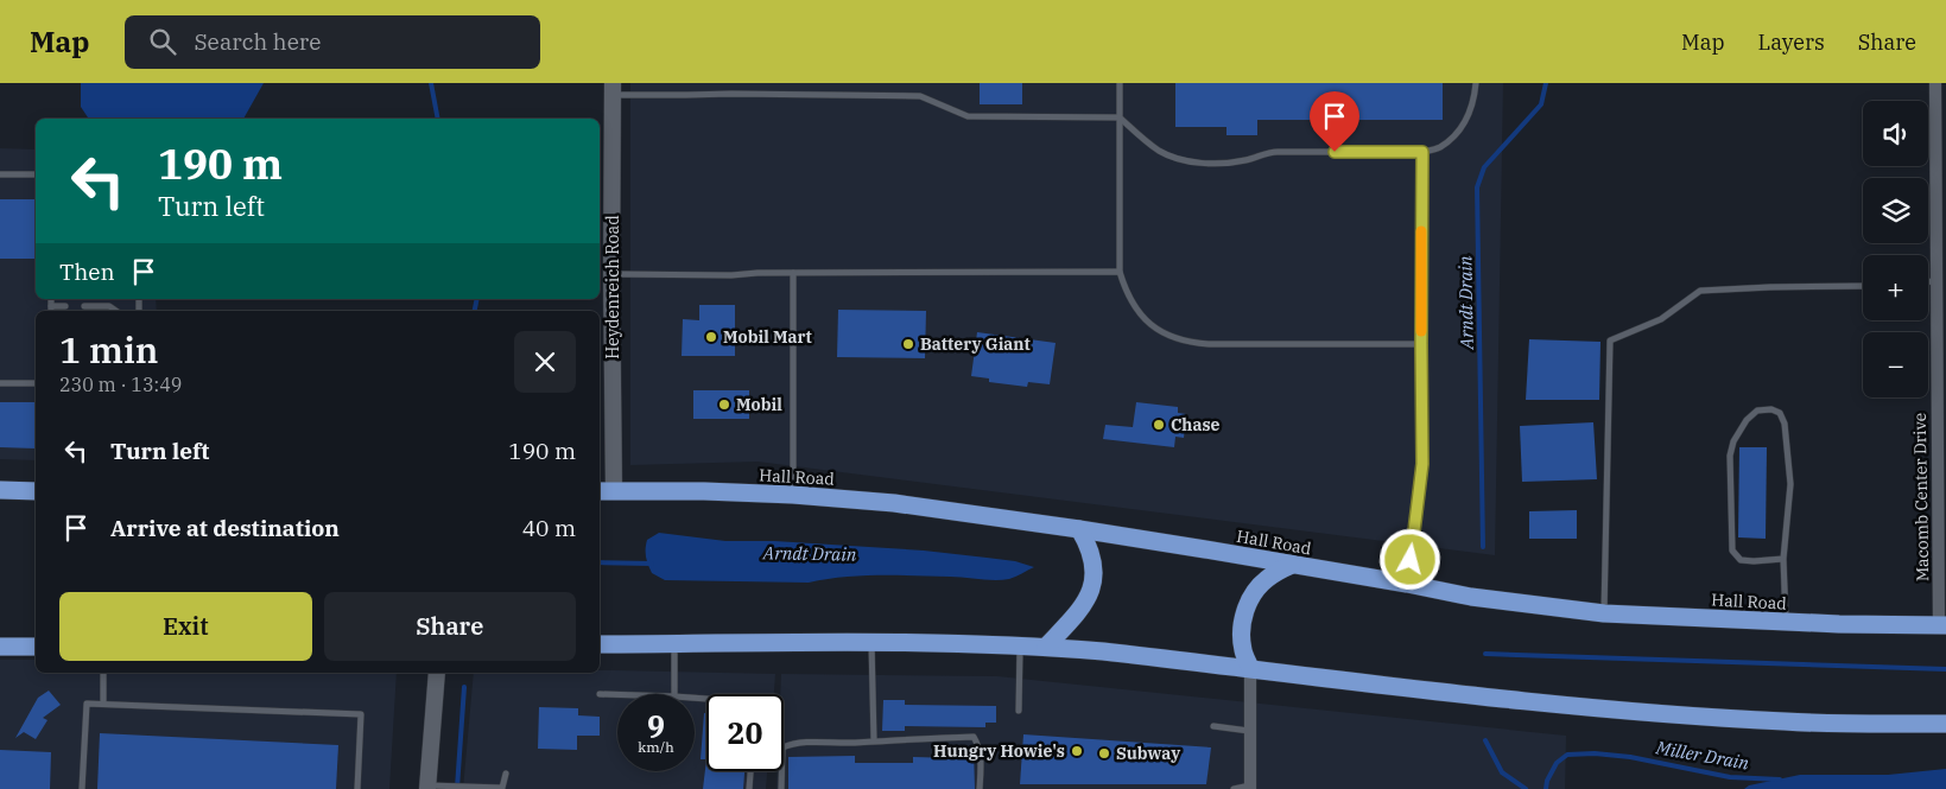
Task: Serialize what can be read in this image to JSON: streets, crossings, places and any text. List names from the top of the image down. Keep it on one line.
{"streets":{"highway":["Hall Road"],"street":["Heydenreich Road","Macomb Center Drive"]},"crossings":[["Heydenreich Road","Hall Road"],["Hall Road","Macomb Center Drive"]],"water":["Arndt Drain","Miller Drain"],"places":["Mobil Mart","Battery Giant","Mobil","Chase","Hungry Howie's","Subway"],"page":{"header":"Map","search":"Search here","nav":["Map","Layers","Share"],"map_buttons":["+","−"],"turn":["190 m","Turn left"],"then":"Then","heading":["1 min","230 m · 13:49"],"list":[{"name":"Turn left","value":"190 m"},{"name":"Arrive at destination","value":"40 m"}],"buttons":["Exit","Share"],"speed":"9 km/h","limit":"20"}}
